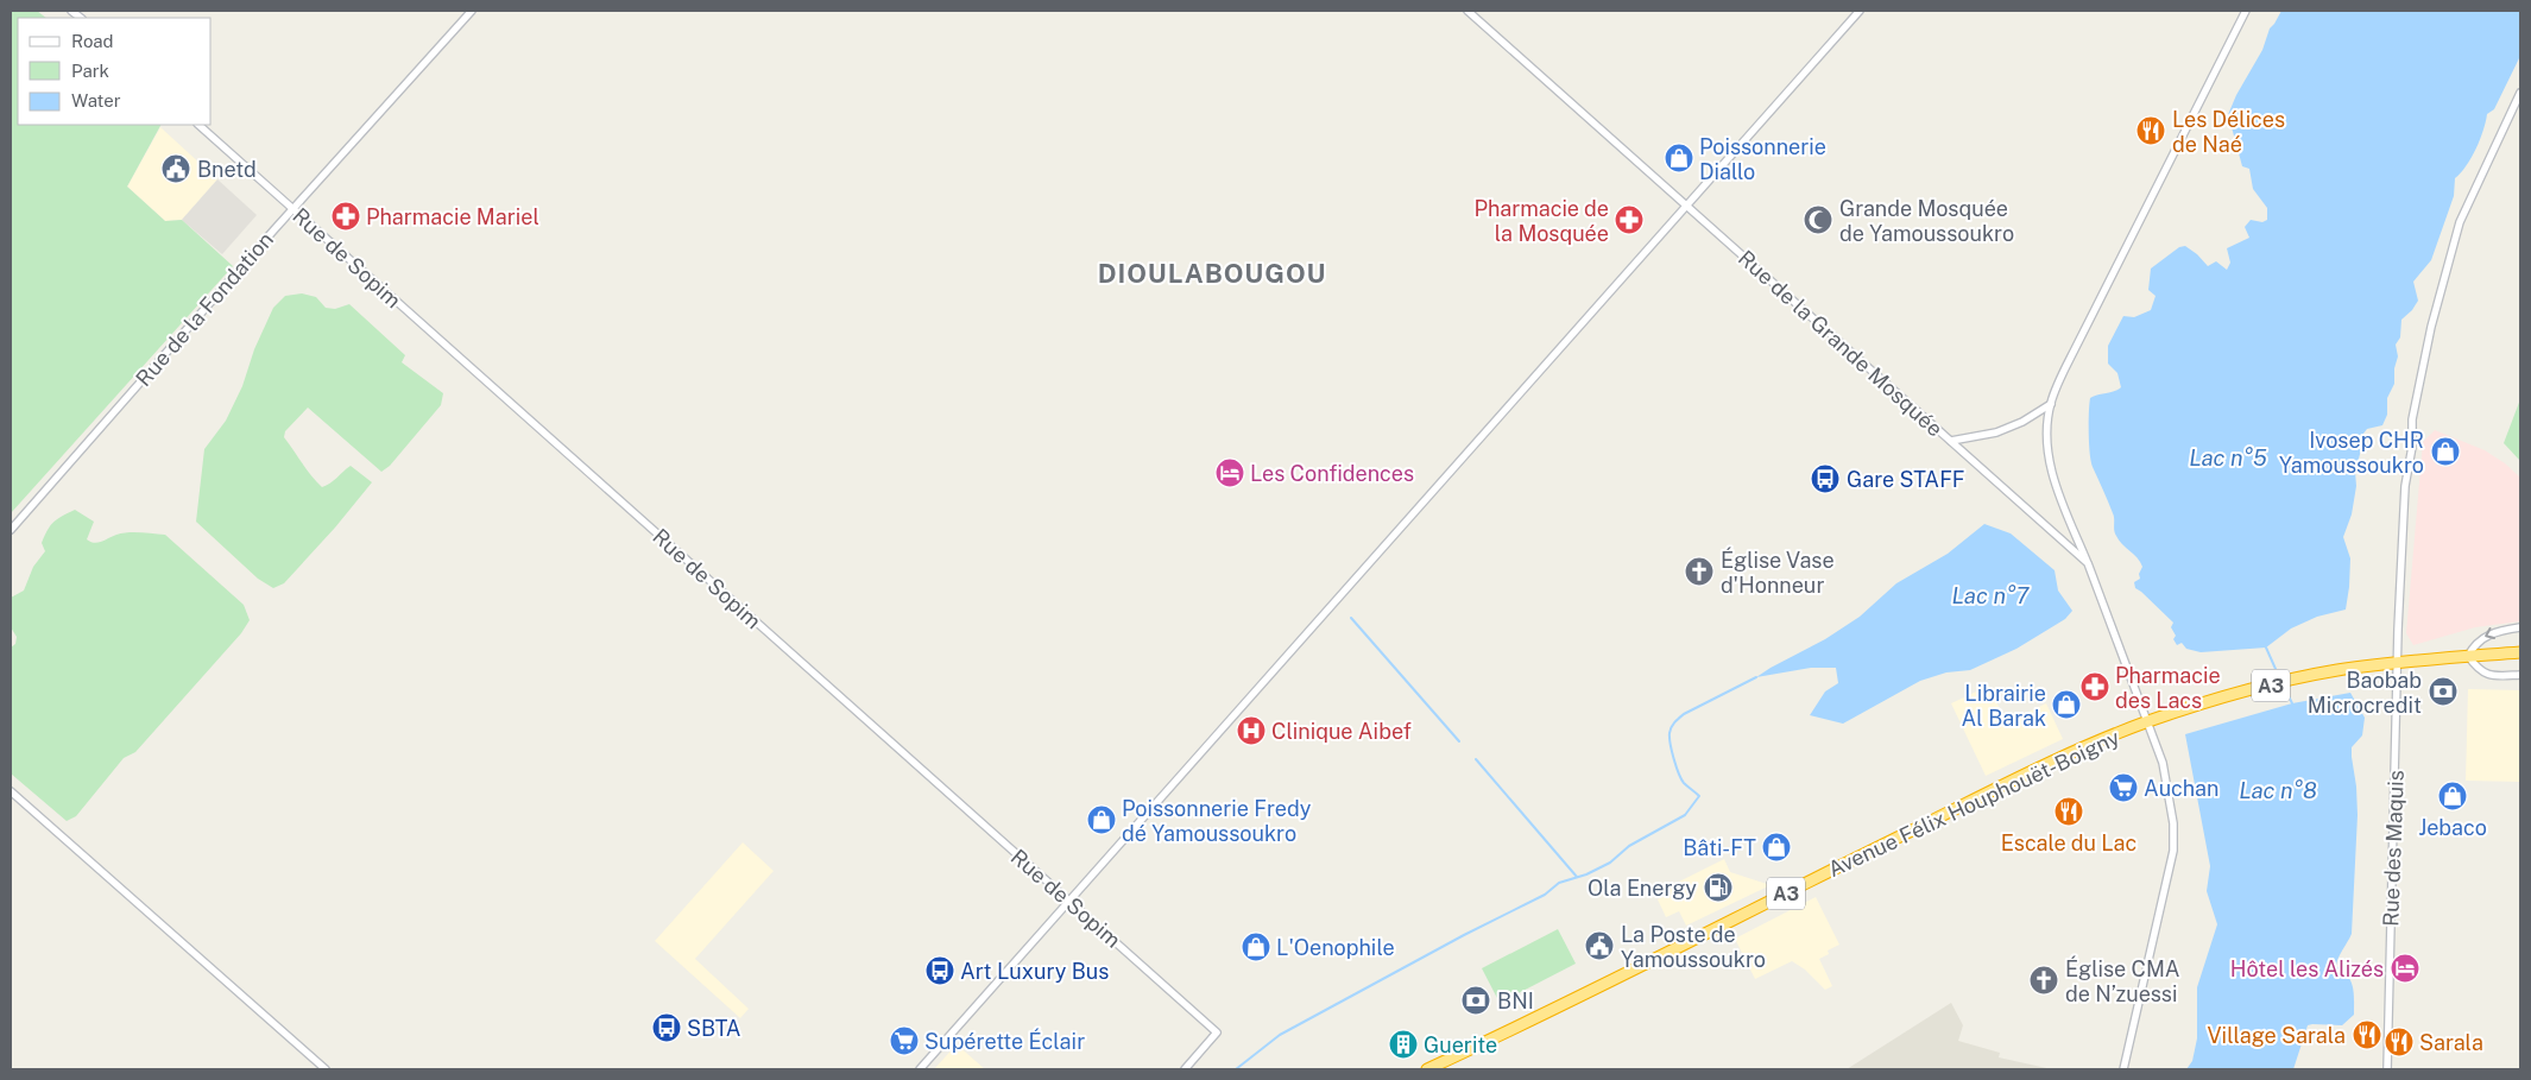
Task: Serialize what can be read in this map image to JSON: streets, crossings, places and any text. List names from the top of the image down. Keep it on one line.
{"streets":{"highway":["A3","Avenue Félix Houphouët-Boigny"],"street":["Rue de Sopim","Rue de la Fondation","Rue de la Grande Mosquée","Rue des Maquis"]},"crossings":[["Rue de Sopim","Rue de la Fondation"],["Rue de la Grande Mosquée","Avenue Félix Houphouët-Boigny"],["Avenue Félix Houphouët-Boigny","Rue des Maquis"]],"districts":["DIOULABOUGOU"],"water":["Lac n°5","Lac n°7","Lac n°8"],"places":{"restaurant":["Les Délices de Naé","Escale du Lac","Village Sarala","Sarala"],"shop":["Poissonnerie Diallo","Ivosep CHR Yamoussoukro","Librairie Al Barak","Jebaco","Poissonnerie Fredy dé Yamoussoukro","Bâti-FT","L'Oenophile"],"public building":["Bnetd","La Poste de Yamoussoukro"],"pharmacy":["Pharmacie Mariel","Pharmacie de la Mosquée","Pharmacie des Lacs"],"mosque":["Grande Mosquée de Yamoussoukro"],"hotel":["Les Confidences","Hôtel les Alizés"],"bus stop":["Gare STAFF","Art Luxury Bus","SBTA"],"church":["Église Vase d'Honneur","Église CMA de N’zuessi"],"bank":["Baobab Microcredit","BNI"],"hospital":["Clinique Aibef"],"supermarket":["Auchan","Supérette Éclair"],"fuel station":["Ola Energy"],"building":["Guerite"]},"legend":["Road","Park","Water"]}
